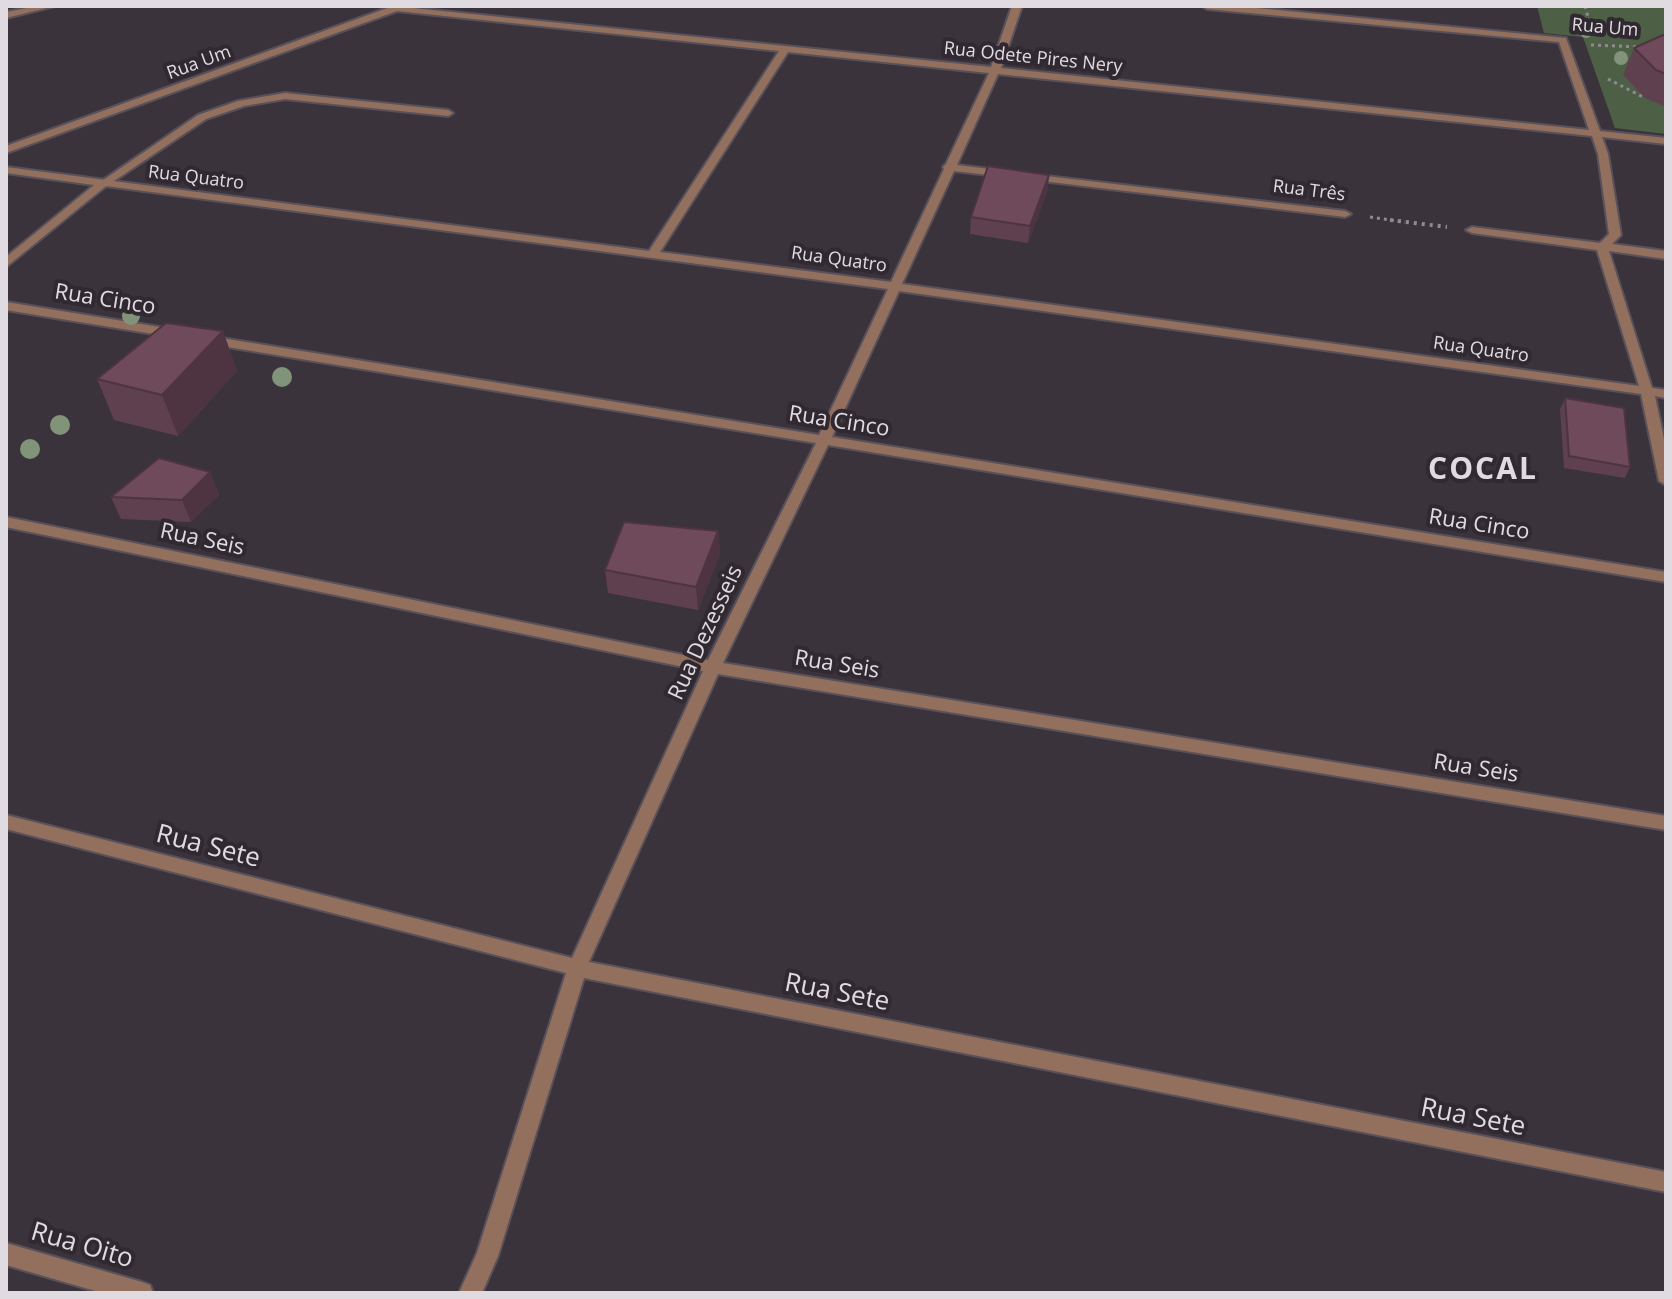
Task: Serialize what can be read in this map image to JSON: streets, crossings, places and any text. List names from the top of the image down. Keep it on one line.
{"streets":{"street":["Rua Um","Rua Odete Pires Nery","Rua Quatro","Rua Três","Rua Cinco","Rua Seis","Rua Dezesseis","Rua Sete","Rua Oito"]},"crossings":[["Rua Um","Rua Odete Pires Nery"],["Rua Odete Pires Nery","Rua Dezesseis"],["Rua Quatro","Rua Dezesseis"],["Rua Três","Rua Dezesseis"],["Rua Cinco","Rua Dezesseis"],["Rua Seis","Rua Dezesseis"],["Rua Dezesseis","Rua Sete"]],"districts":["COCAL"]}
